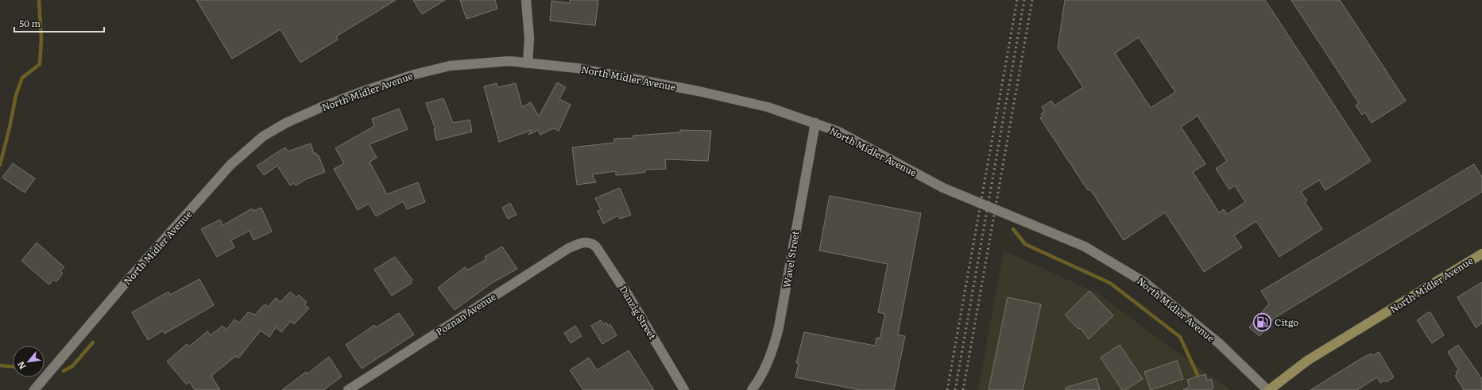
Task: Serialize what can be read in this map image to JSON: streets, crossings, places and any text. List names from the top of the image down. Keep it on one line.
{"streets":{"main road":["North Midler Avenue"],"street":["Wavel Street","Danzig Street","Poznan Avenue"]},"crossings":[["North Midler Avenue","Wavel Street"],["Danzig Street","Poznan Avenue"]],"places":{"fuel station":["Citgo"]},"scale_bar":"50 m","north":"bottom left"}
